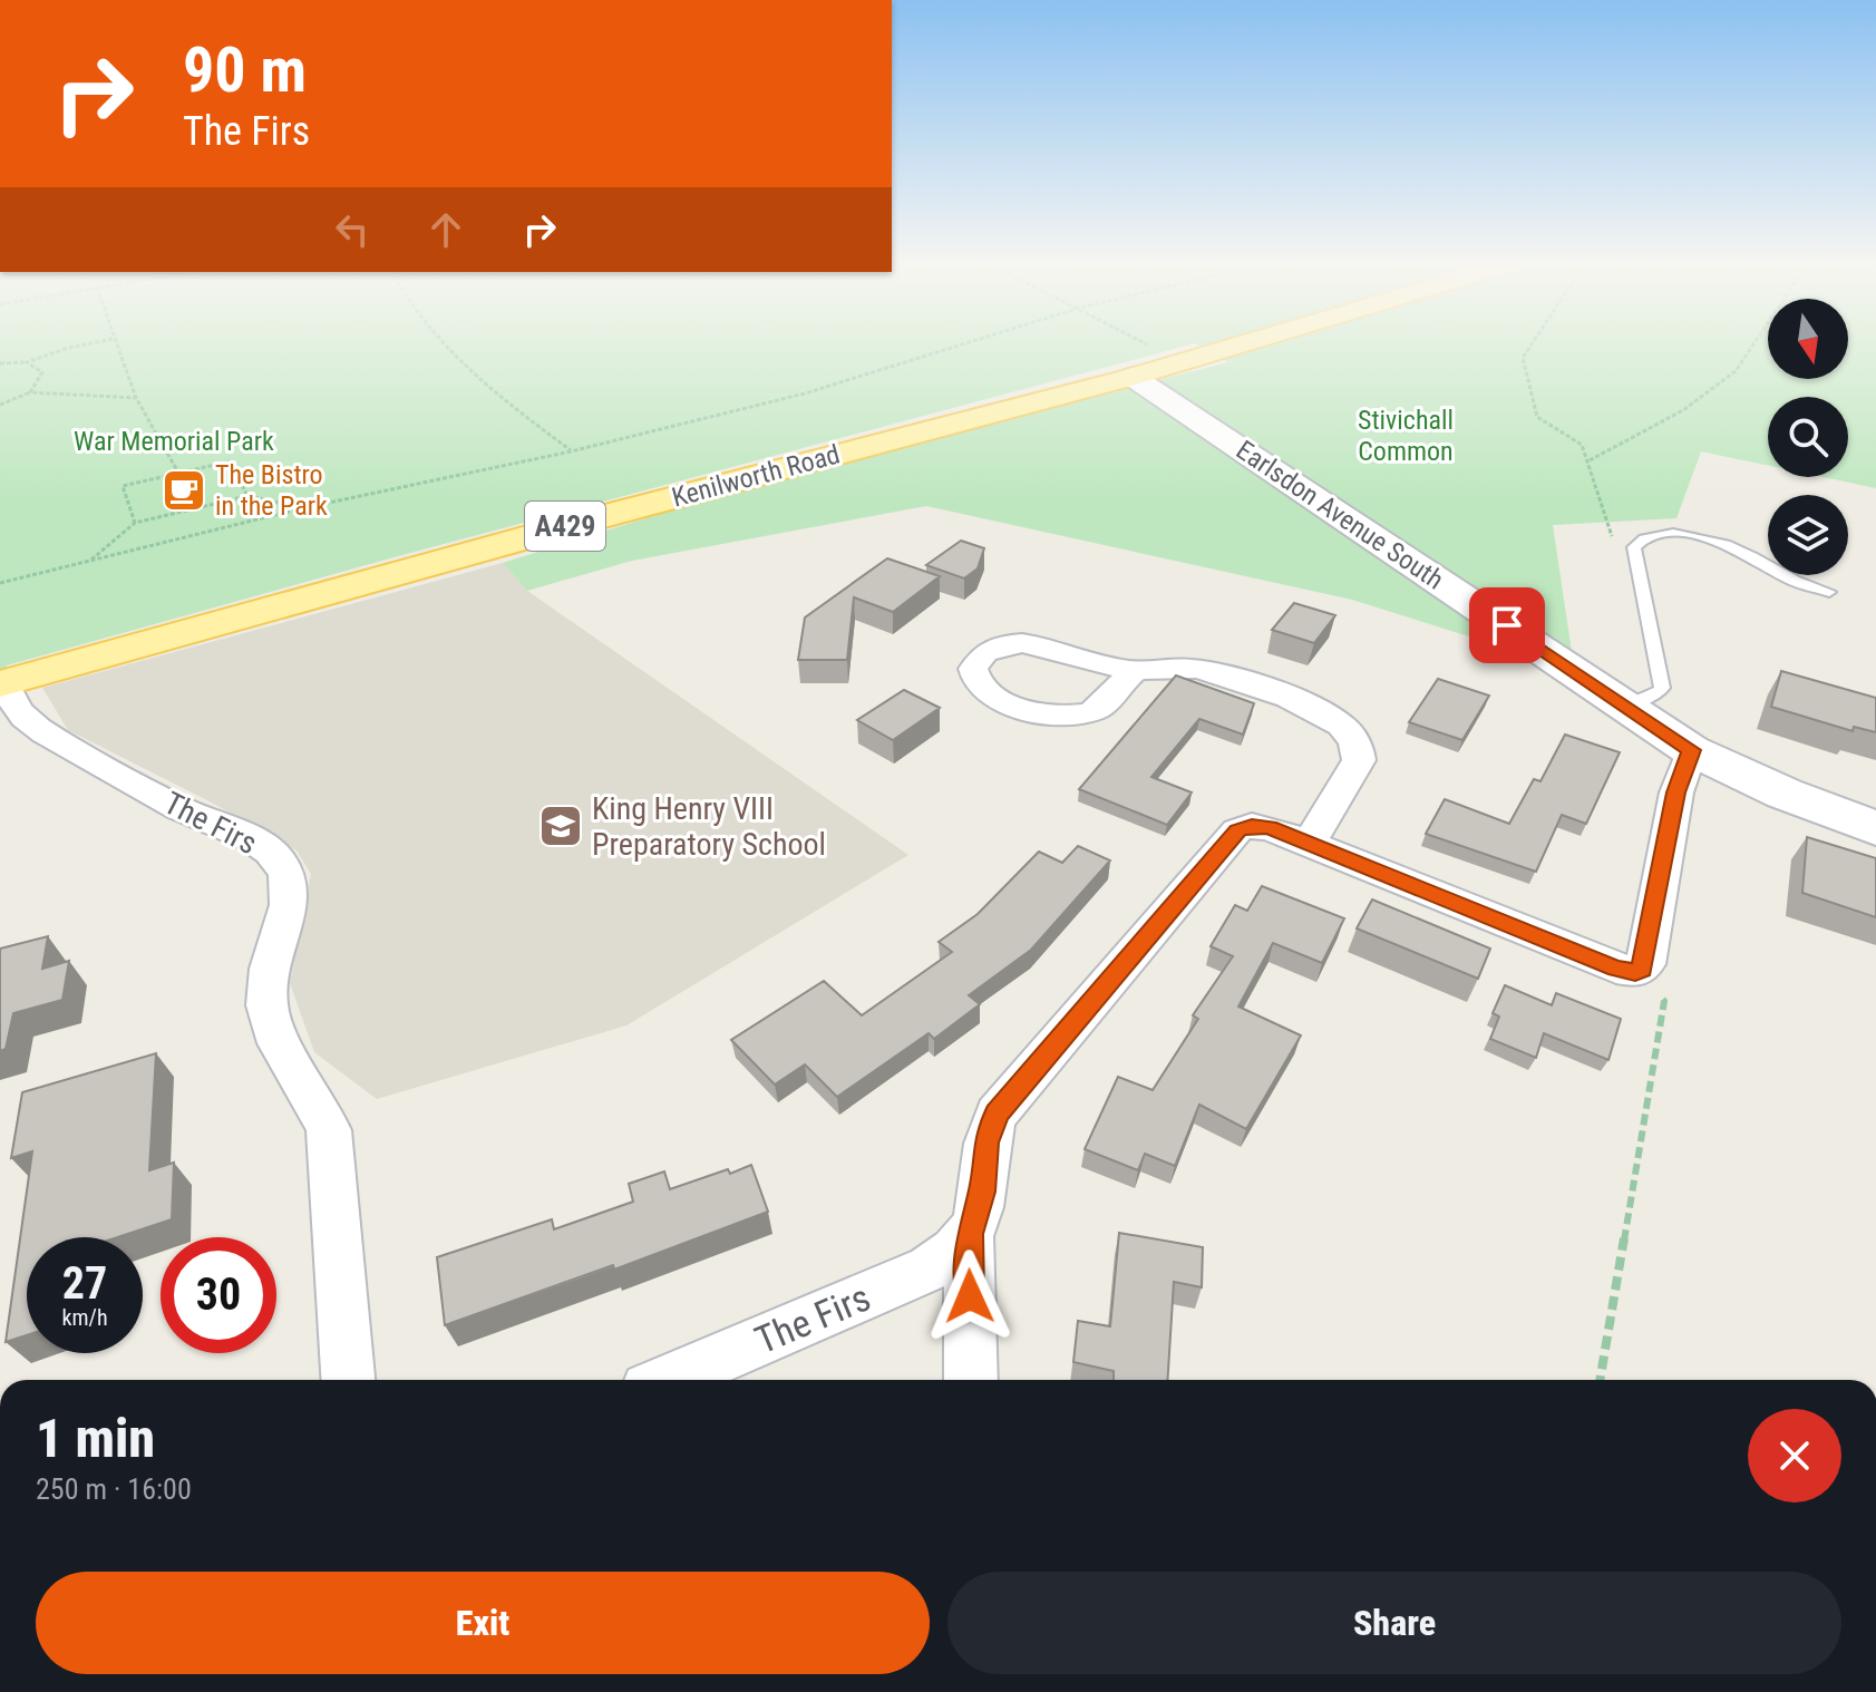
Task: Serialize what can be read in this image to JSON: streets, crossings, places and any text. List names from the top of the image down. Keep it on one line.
{"streets":{"main road":["Kenilworth Road","Earlsdon Avenue South","A429"],"street":["The Firs"]},"crossings":[["Kenilworth Road","Earlsdon Avenue South"],["Kenilworth Road","The Firs"]],"parks":["Stivichall Common","War Memorial Park"],"places":{"cafe":["The Bistro in the Park"],"school or university":["King Henry VIII Preparatory School"]},"north":"bottom","page":{"turn":["90 m","The Firs"],"speed":"27 km/h","limit":"30","heading":["1 min","250 m · 16:00"],"buttons":["Exit","Share"]}}
